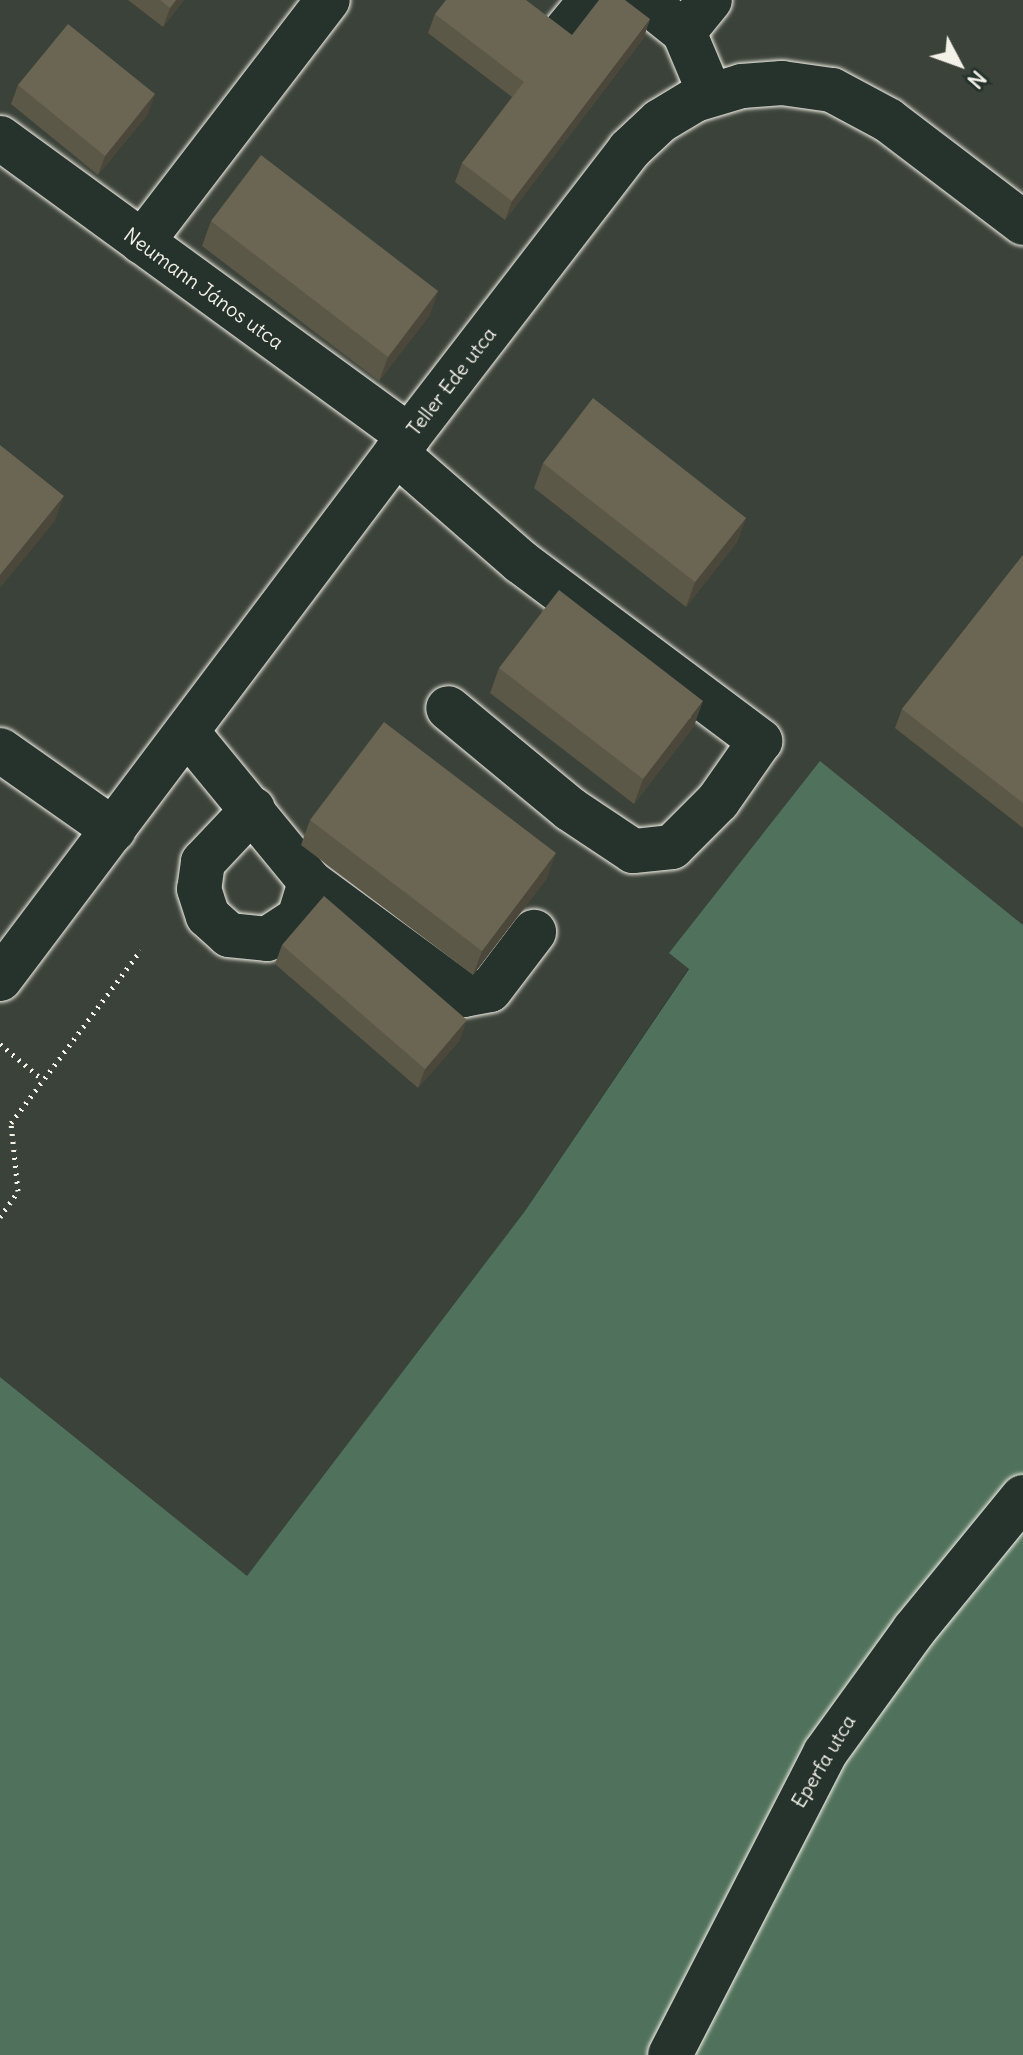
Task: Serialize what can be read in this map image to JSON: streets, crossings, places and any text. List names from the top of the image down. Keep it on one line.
{"streets":{"street":["Neumann János utca","Teller Ede utca","Eperfa utca"]},"crossings":[["Neumann János utca","Teller Ede utca"]],"north":"bottom right"}
